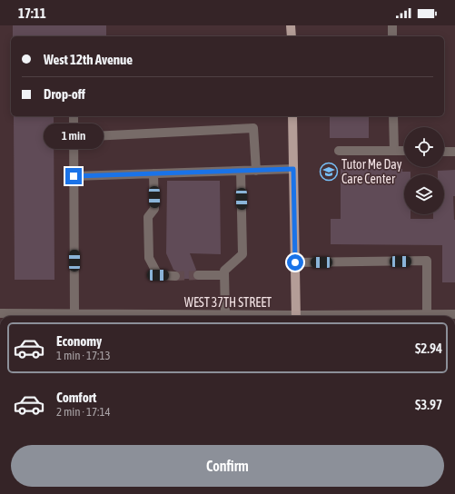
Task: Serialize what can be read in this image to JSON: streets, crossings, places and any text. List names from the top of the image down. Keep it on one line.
{"streets":{"street":["WEST 37TH STREET"]},"places":{"school or university":["Tutor Me Day Care Center"]},"page":{"status":"17:11","banner":["West 12th Avenue","Drop-off"],"bubble":"1 min","list":[{"name":"Economy","note":"1 min · 17:13","value":"$2.94"},{"name":"Comfort","note":"2 min · 17:14","value":"$3.97"}],"buttons":"Confirm"}}
